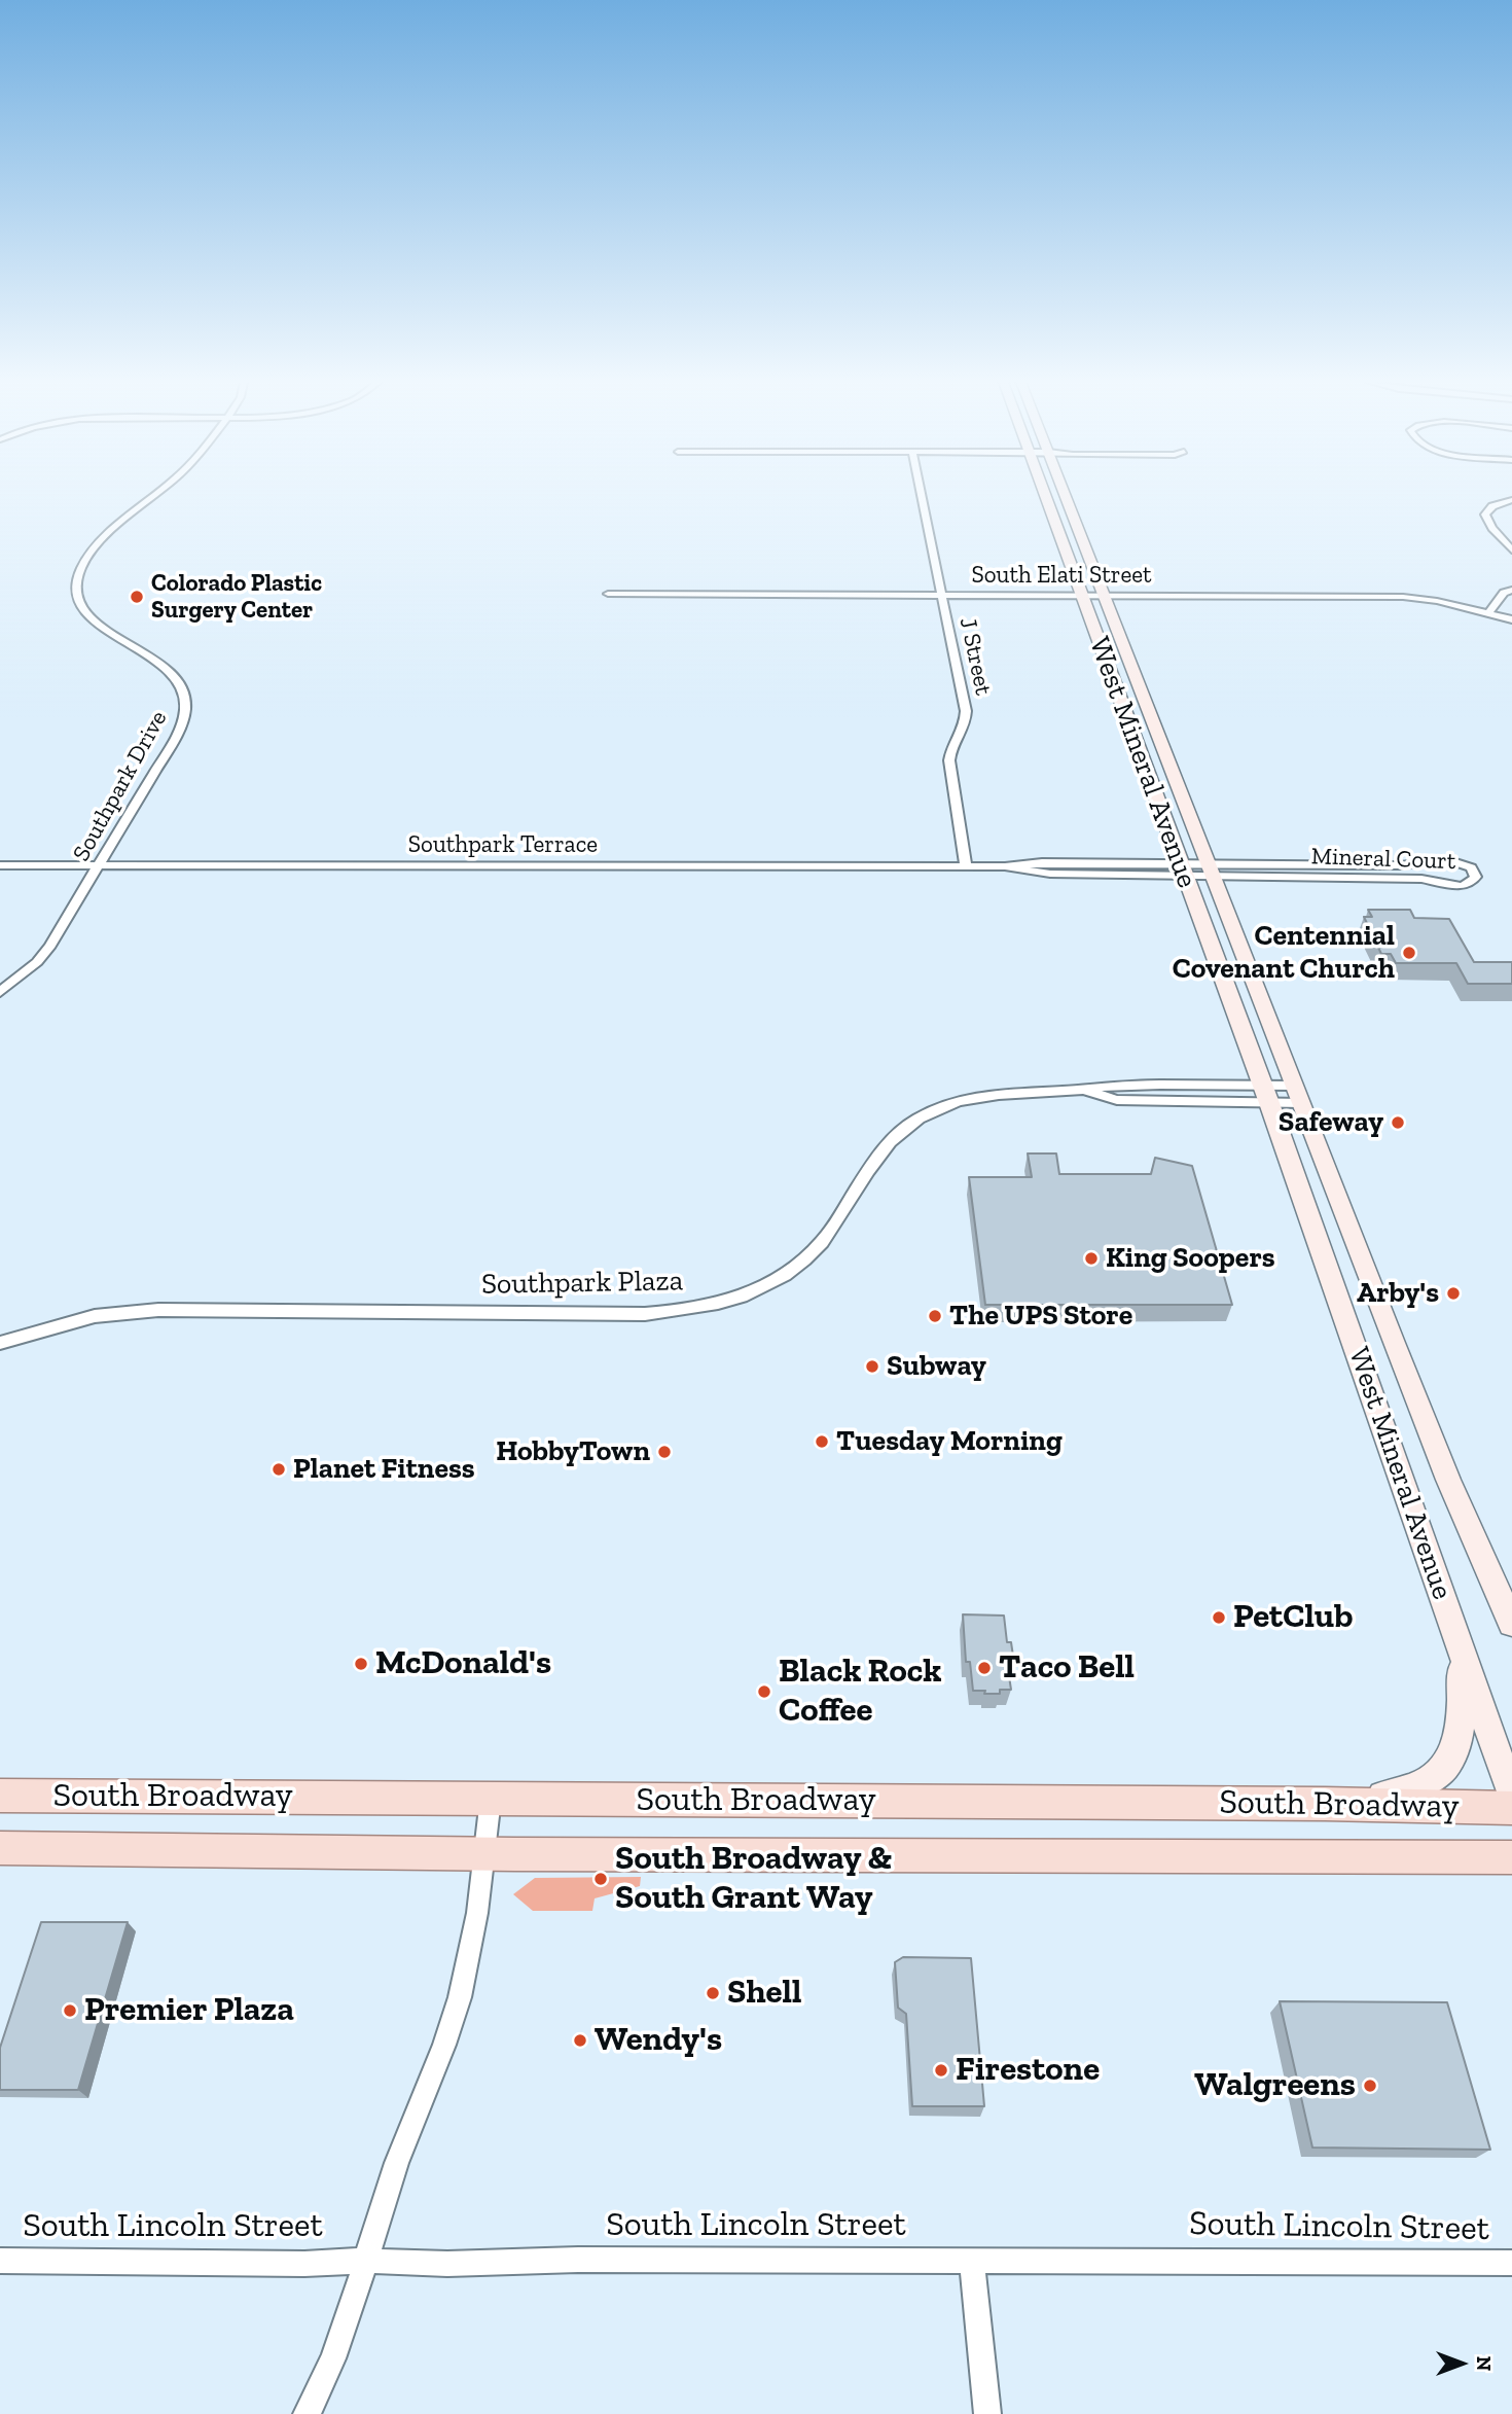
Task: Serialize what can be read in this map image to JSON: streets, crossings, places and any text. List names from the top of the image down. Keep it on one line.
{"streets":{"main road":["West Mineral Avenue","South Broadway"],"street":["South Elati Street","J Street","Southpark Drive","Southpark Terrace","Mineral Court","Southpark Plaza","South Lincoln Street"]},"crossings":[["South Elati Street","J Street"],["South Elati Street","West Mineral Avenue"],["J Street","Southpark Terrace"],["West Mineral Avenue","Southpark Terrace"],["West Mineral Avenue","Mineral Court"],["West Mineral Avenue","Southpark Plaza"],["Southpark Drive","Southpark Terrace"],["Southpark Terrace","Mineral Court"]],"places":["Colorado Plastic Surgery Center","Centennial Covenant Church","Safeway","King Soopers","Arby's","The UPS Store","Subway","Tuesday Morning","HobbyTown","Planet Fitness","PetClub","McDonald's","Taco Bell","Black Rock Coffee","South Broadway & South Grant Way","Shell","Premier Plaza","Wendy's","Firestone","Walgreens"],"north":"right"}
